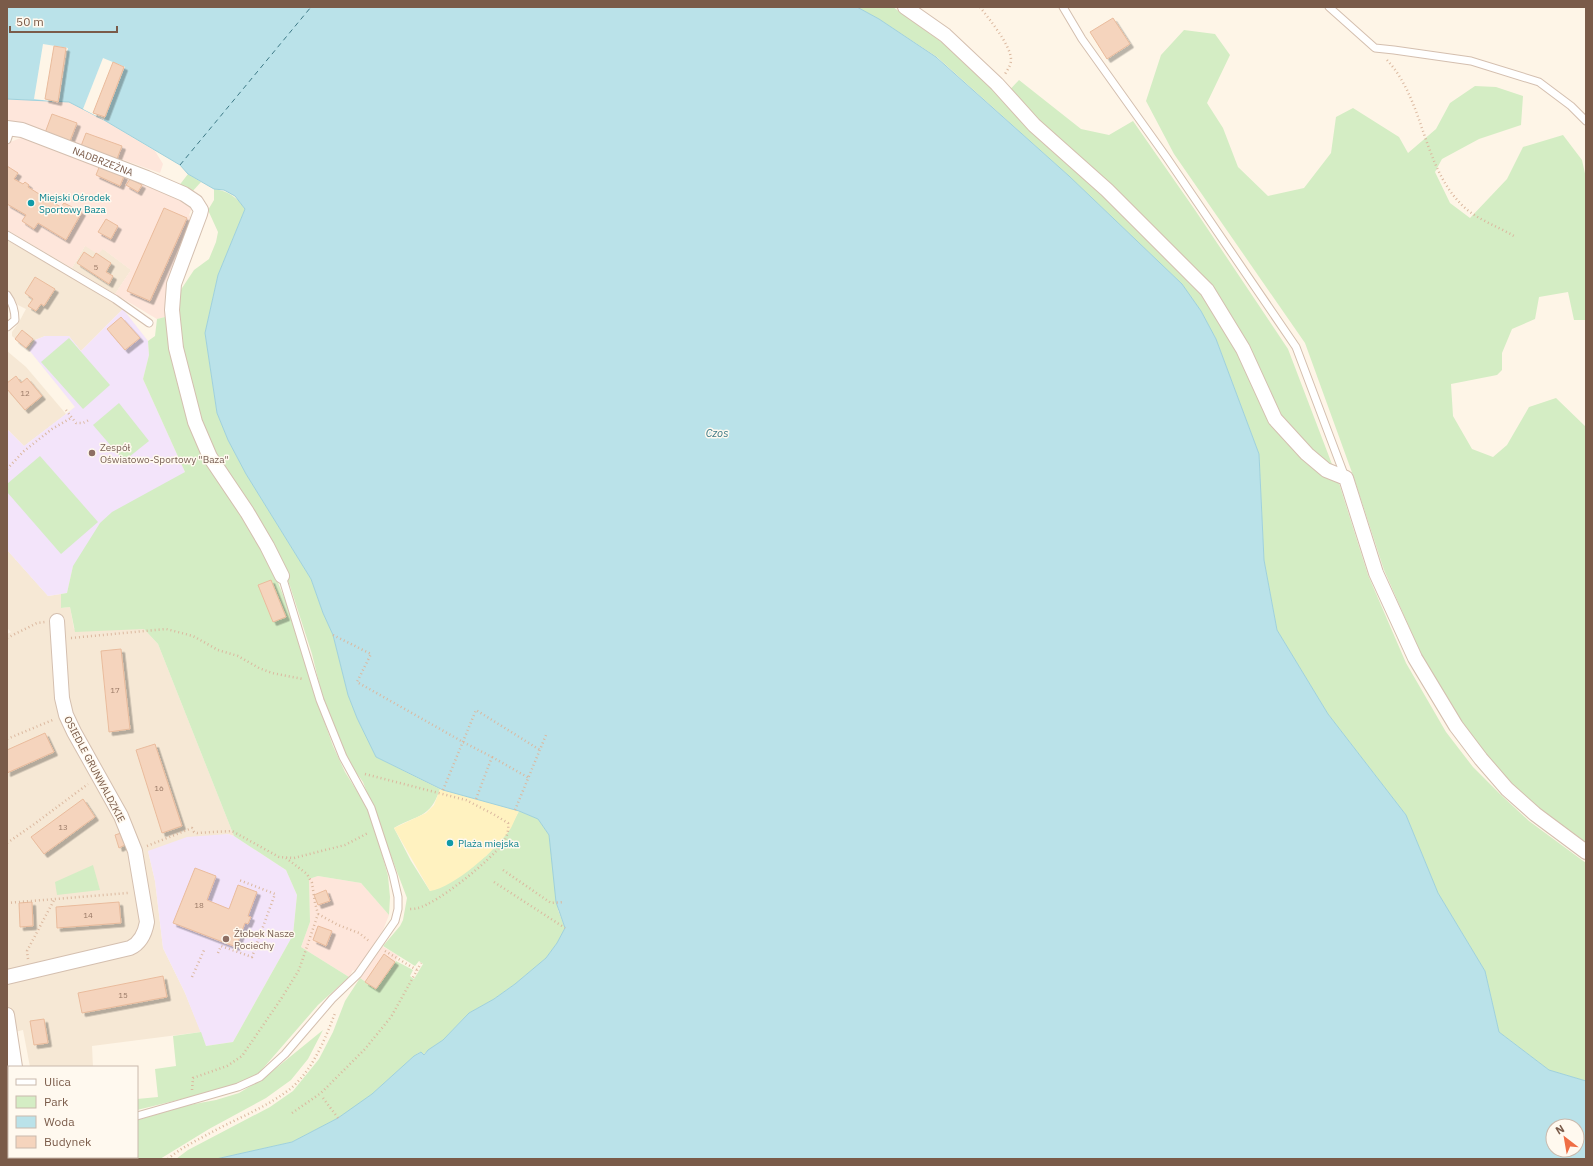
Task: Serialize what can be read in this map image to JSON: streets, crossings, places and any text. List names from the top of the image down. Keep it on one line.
{"streets":{"street":["NADBRZEŻNA","OSIEDLE GRUNWALDZKIE"]},"water":["Czos"],"places":["Miejski Ośrodek Sportowy Baza","Zespół Oświatowo-Sportowy \"Baza\"","Plaża miejska","Żłobek Nasze Pociechy"],"house_numbers":["5","12","17","16","13","18","14","15"],"legend":["Ulica","Park","Woda","Budynek"],"scale_bar":"50 m","north":"top left"}
